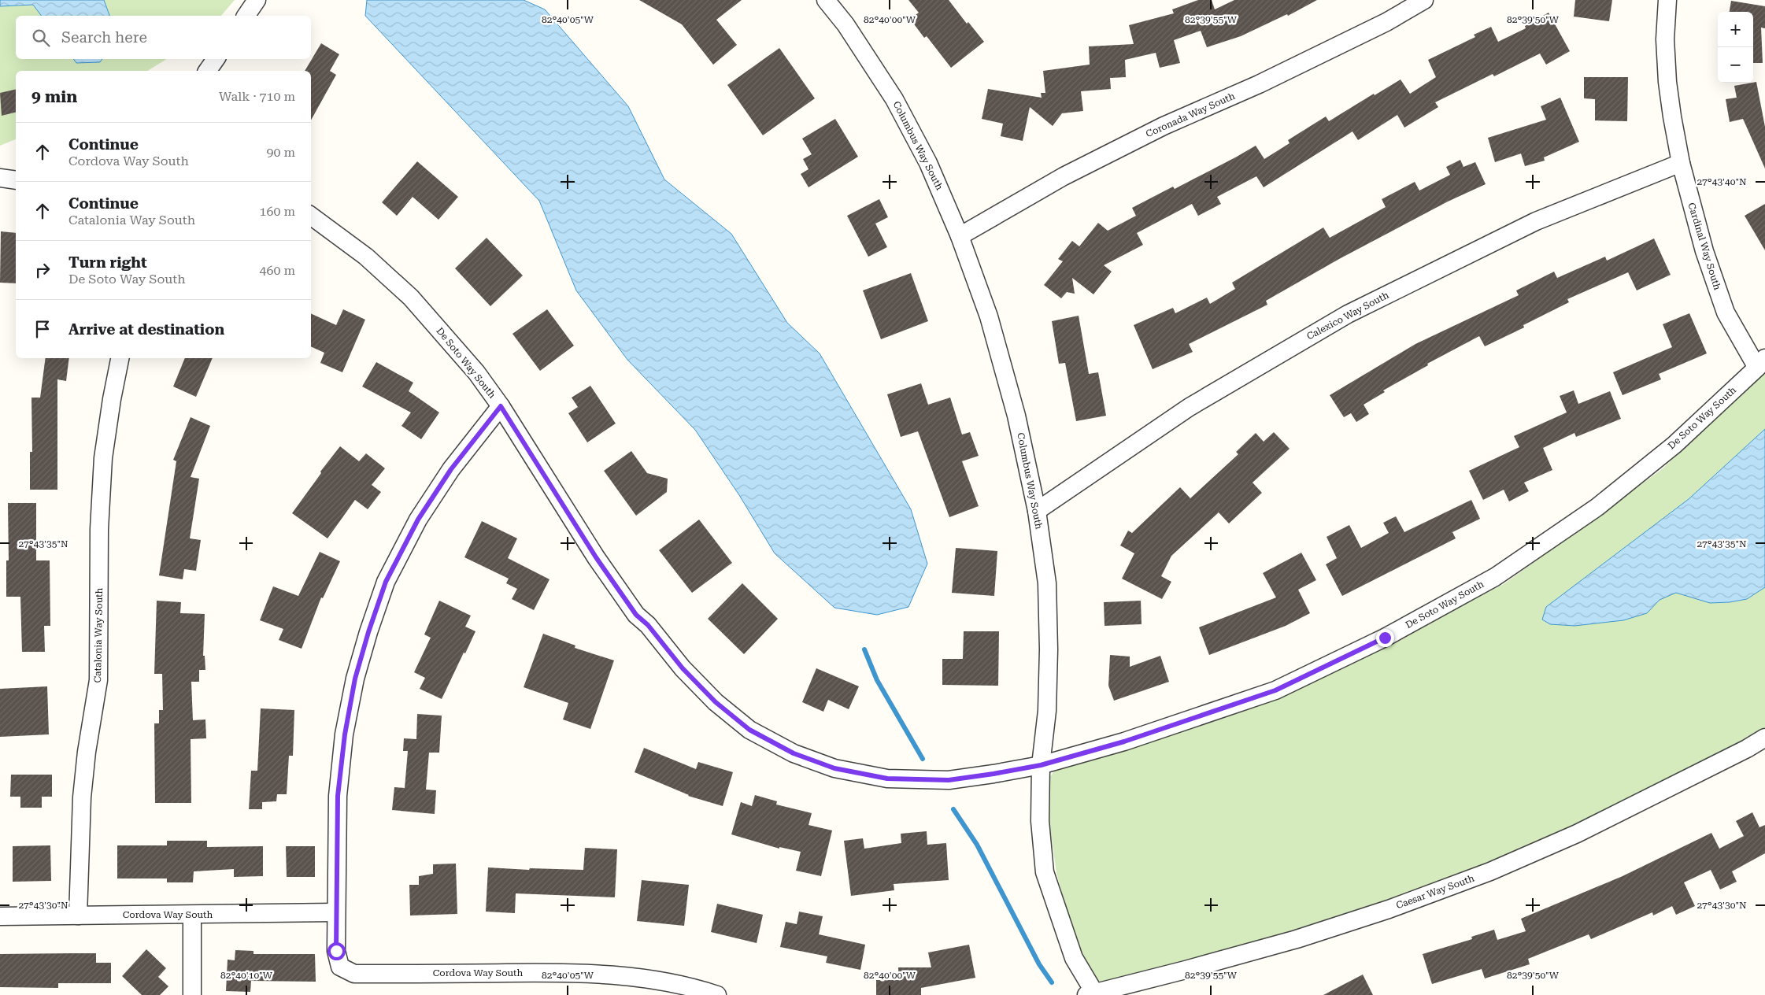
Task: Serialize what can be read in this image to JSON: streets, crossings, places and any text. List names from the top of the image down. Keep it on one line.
{"streets":{"street":["Coronada Way South","Columbus Way South","Cardinal Way South","Calexico Way South","De Soto Way South","Catalonia Way South","Caesar Way South","Cordova Way South"]},"crossings":[["Coronada Way South","Columbus Way South"],["Columbus Way South","Calexico Way South"],["Columbus Way South","De Soto Way South"],["Columbus Way South","Caesar Way South"],["Cardinal Way South","Calexico Way South"],["Cardinal Way South","De Soto Way South"],["De Soto Way South","Cordova Way South"],["Catalonia Way South","Cordova Way South"]],"page":{"map_buttons":["+","−"],"search":"Search here","heading":["9 min","Walk · 710 m"],"list":[["Continue","Cordova Way South","90 m"],["Continue","Catalonia Way South","160 m"],["Turn right","De Soto Way South","460 m"],"Arrive at destination"]},"coordinates":["82°40'05\"W","82°40'00\"W","82°39'55\"W","82°39'50\"W","27°43'40\"N","27°43'35\"N","27°43'30\"N","82°40'10\"W"]}
